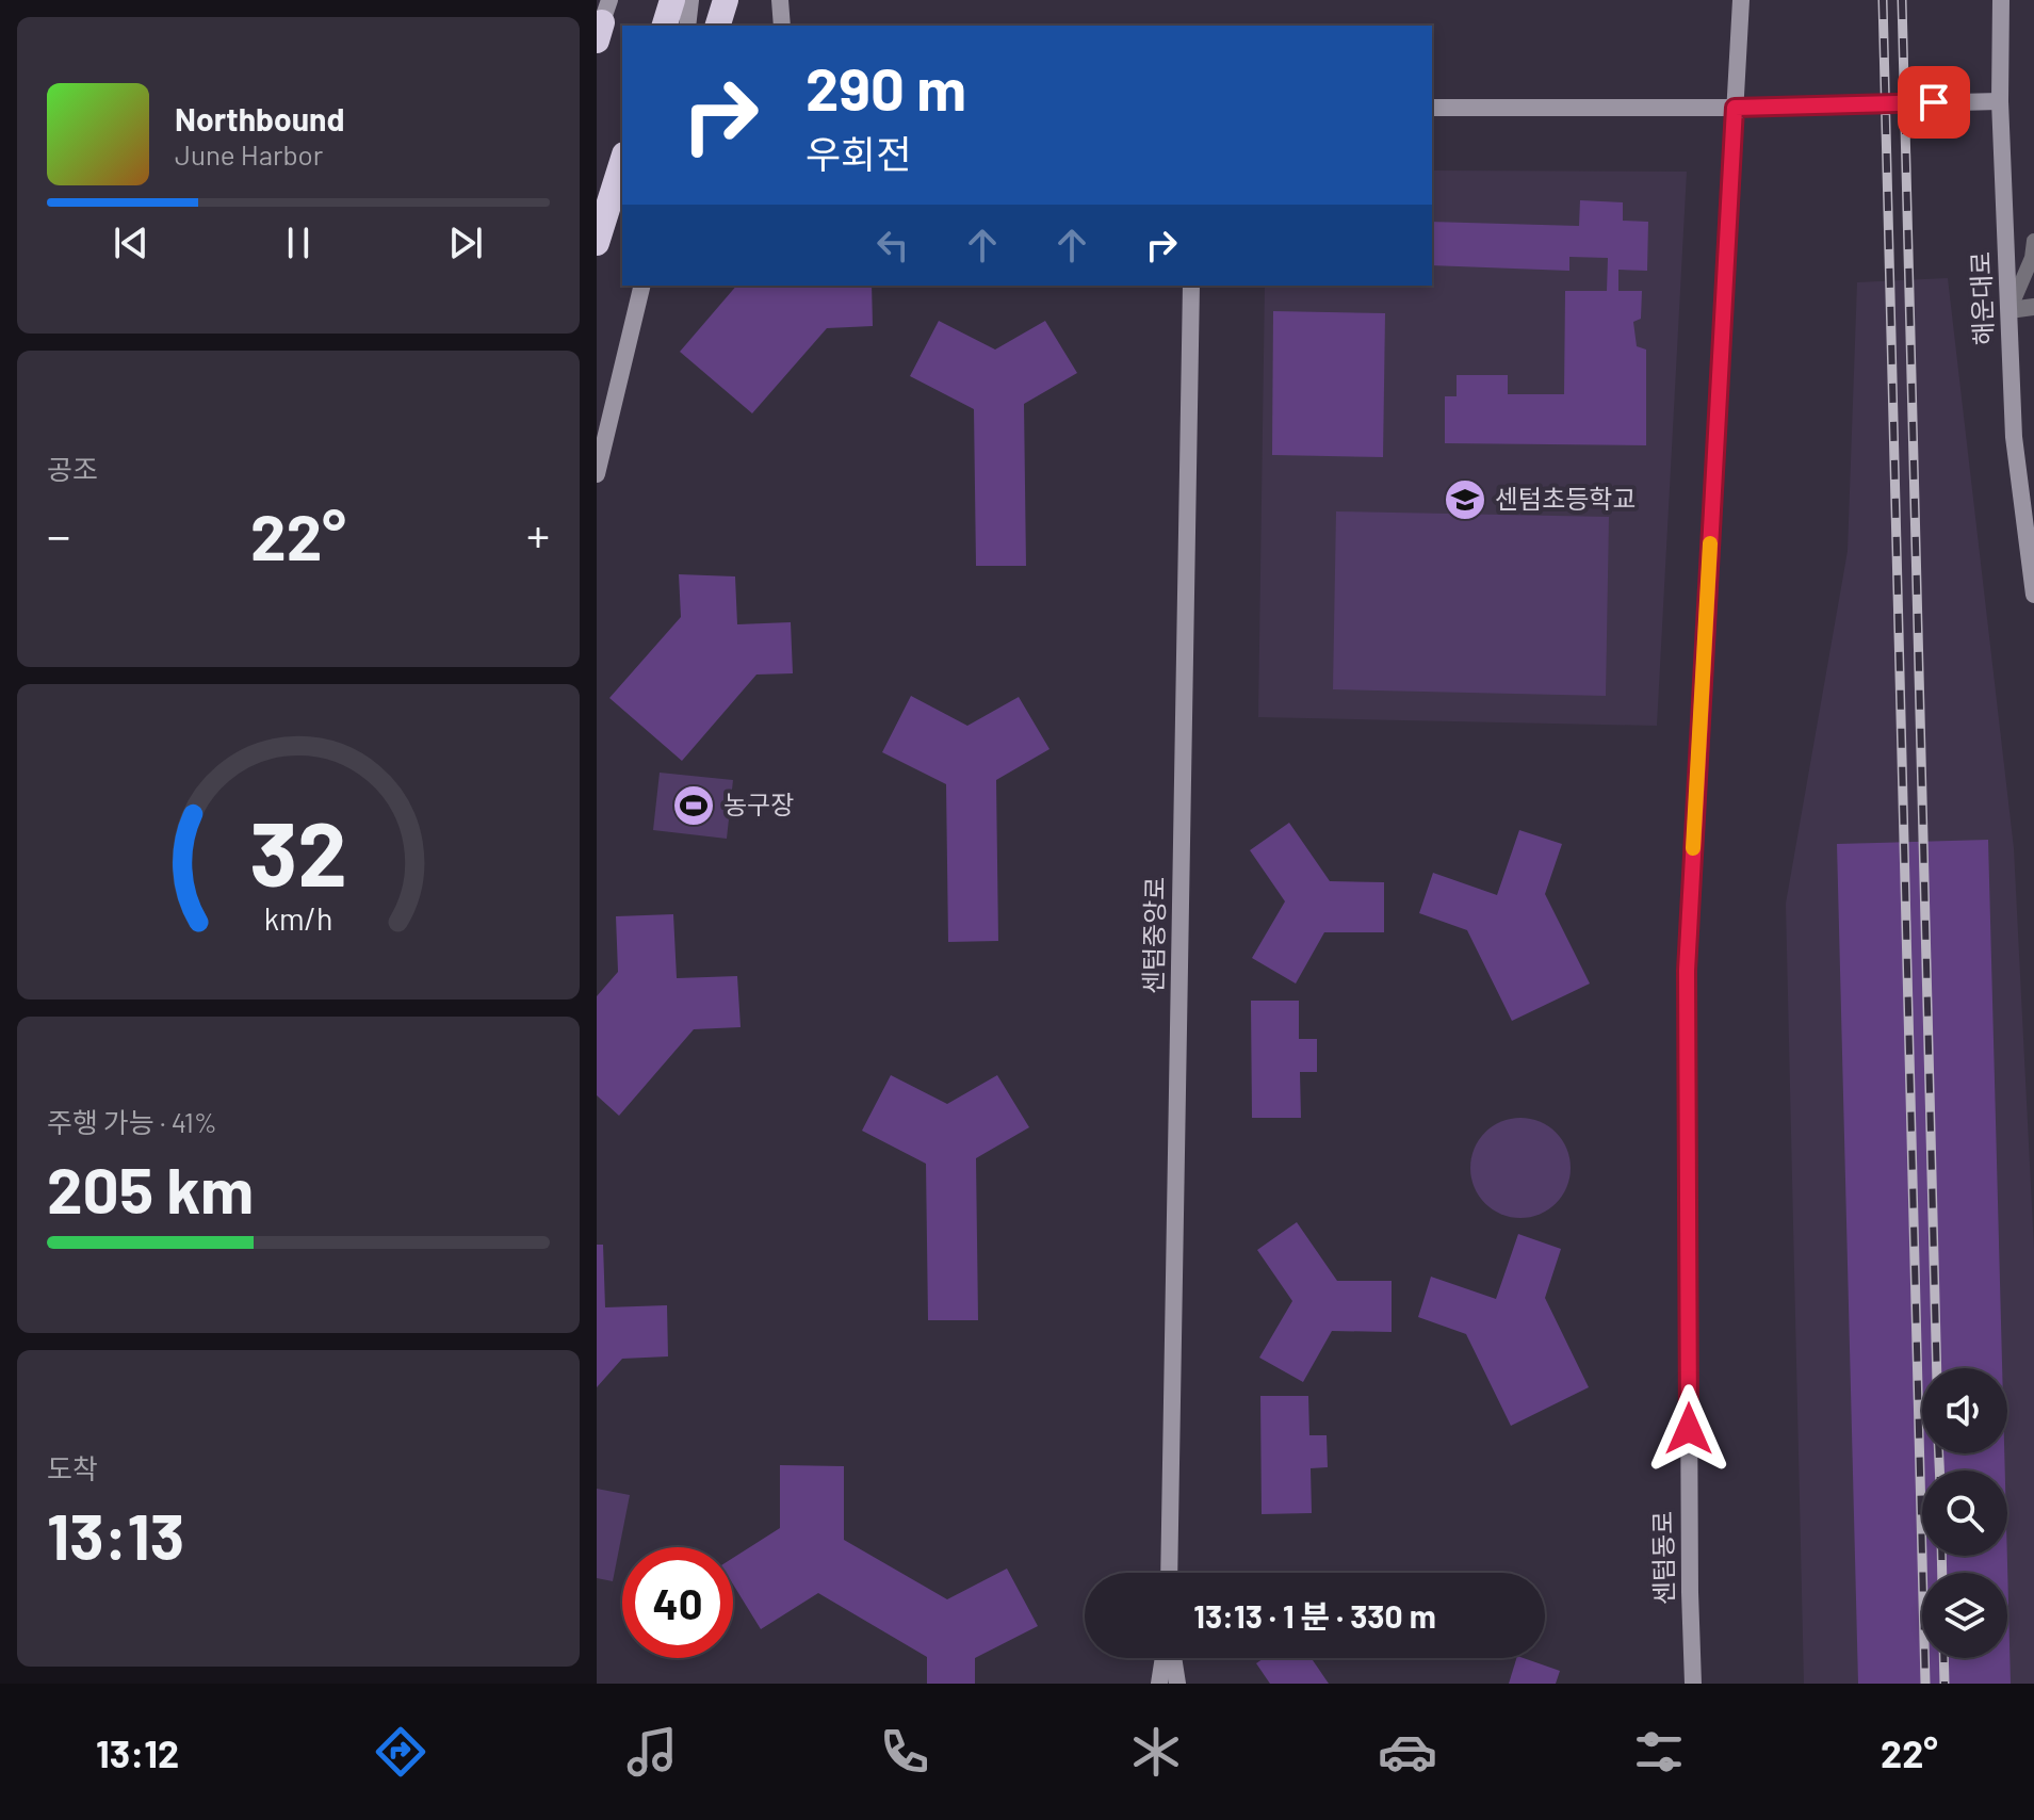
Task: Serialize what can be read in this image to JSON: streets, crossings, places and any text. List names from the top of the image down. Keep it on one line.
{"streets":{"main road":["해운대로","센텀중앙로","센텀동로"]},"places":{"school or university":["센텀초등학교"],"sports":["농구장"]},"page":{"turn":["290 m","우회전"],"song":["Northbound","June Harbor"],"tile":["공조",["주행 가능 · 41%","205 km"],["도착","13:13"]],"heat":["−","22°","+"],"limit":"40","trip":"13:13 · 1 분 · 330 m","tabs":["13:12","22°"],"gauge":["32","km/h"]}}
